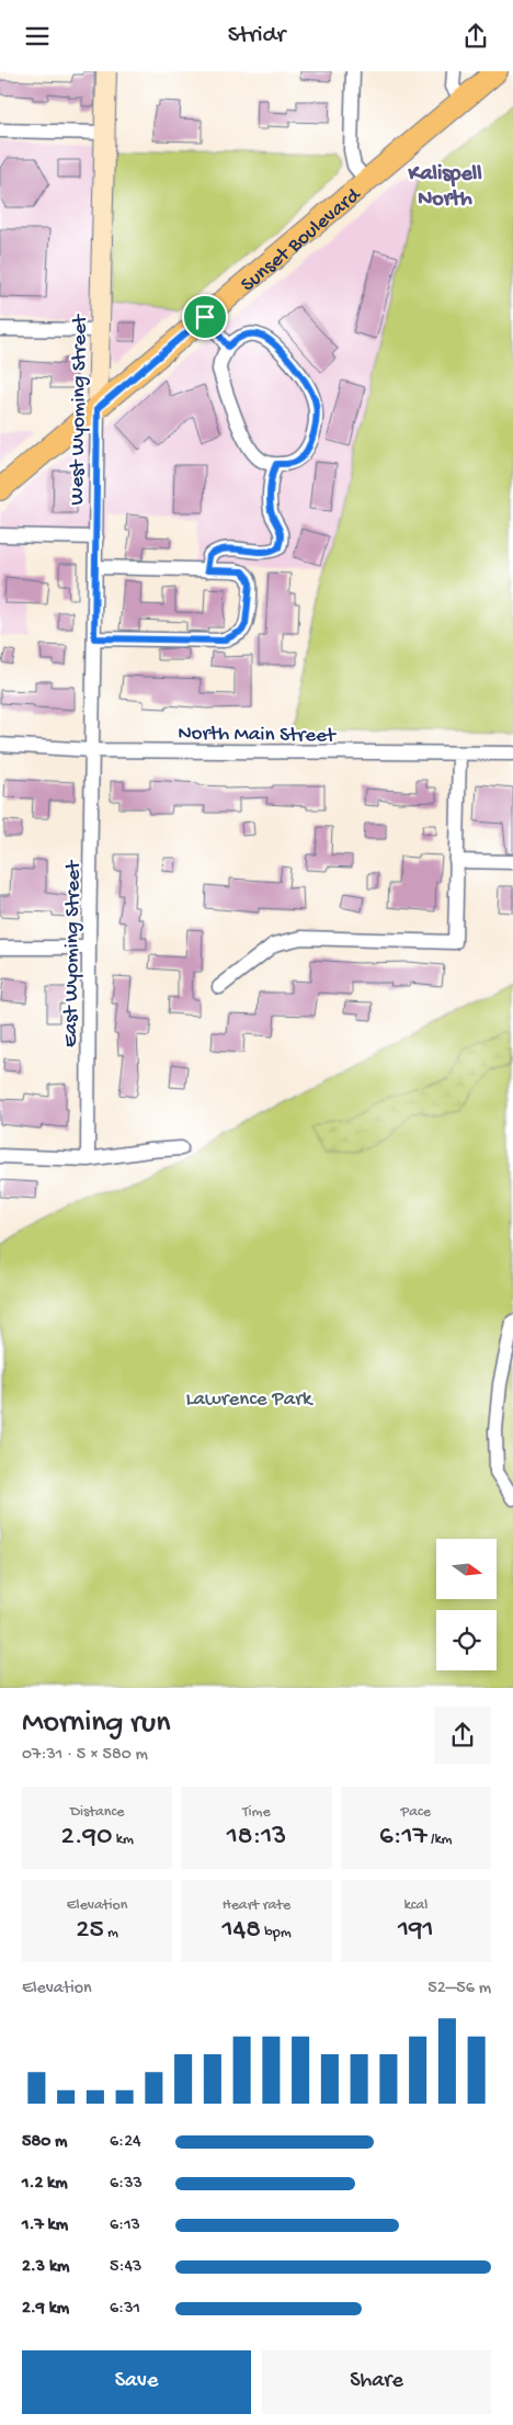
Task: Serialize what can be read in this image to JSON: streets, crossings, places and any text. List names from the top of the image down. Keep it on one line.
{"streets":{"main road":["Sunset Boulevard"],"street":["West Wyoming Street","North Main Street","East Wyoming Street"]},"crossings":[["Sunset Boulevard","West Wyoming Street"],["West Wyoming Street","North Main Street"],["West Wyoming Street","East Wyoming Street"],["North Main Street","East Wyoming Street"]],"districts":["Kalispell North"],"parks":["Lawrence Park"],"north":"right","page":{"header":"Stridr","heading":["Morning run","07:31 · 5 × 580 m"],"stats":[["Distance","2.90 km"],["Time","18:13"],["Pace","6:17 /km"],["Elevation","25 m"],["Heart rate","148 bpm"],["kcal","191"]],"chart":["Elevation","52–56 m"],"list":[{"name":"580 m","note":"6:24"},{"name":"1.2 km","note":"6:33"},{"name":"1.7 km","note":"6:13"},{"name":"2.3 km","note":"5:43"},{"name":"2.9 km","note":"6:31"}],"buttons":["Save","Share"]}}
